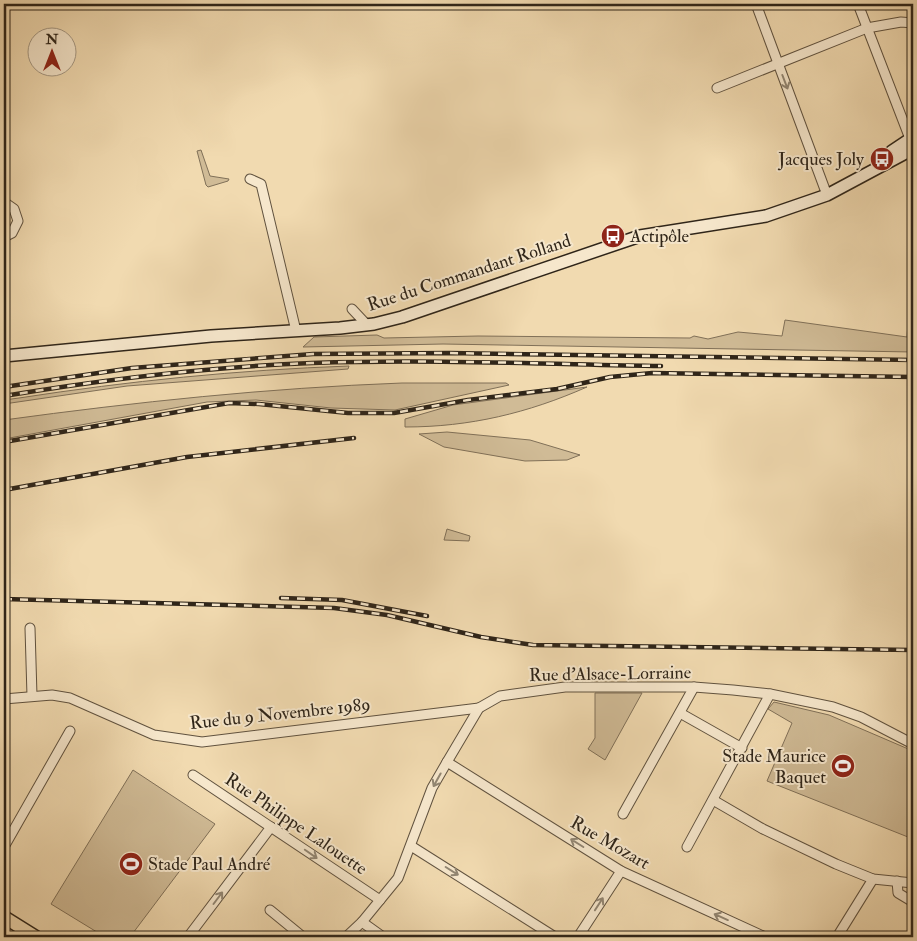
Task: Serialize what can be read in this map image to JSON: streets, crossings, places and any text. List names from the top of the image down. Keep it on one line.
{"streets":{"street":["Rue du Commandant Rolland","Rue d'Alsace-Lorraine","Rue du 9 Novembre 1989","Rue Philippe Lalouette","Rue Mozart"]},"crossings":[["Rue d'Alsace-Lorraine","Rue du 9 Novembre 1989"]],"one_way":["Rue Mozart"],"places":{"bus stop":["Jacques Joly","Actipôle"],"sports":["Stade Maurice Baquet","Stade Paul André"]},"north":"top"}
